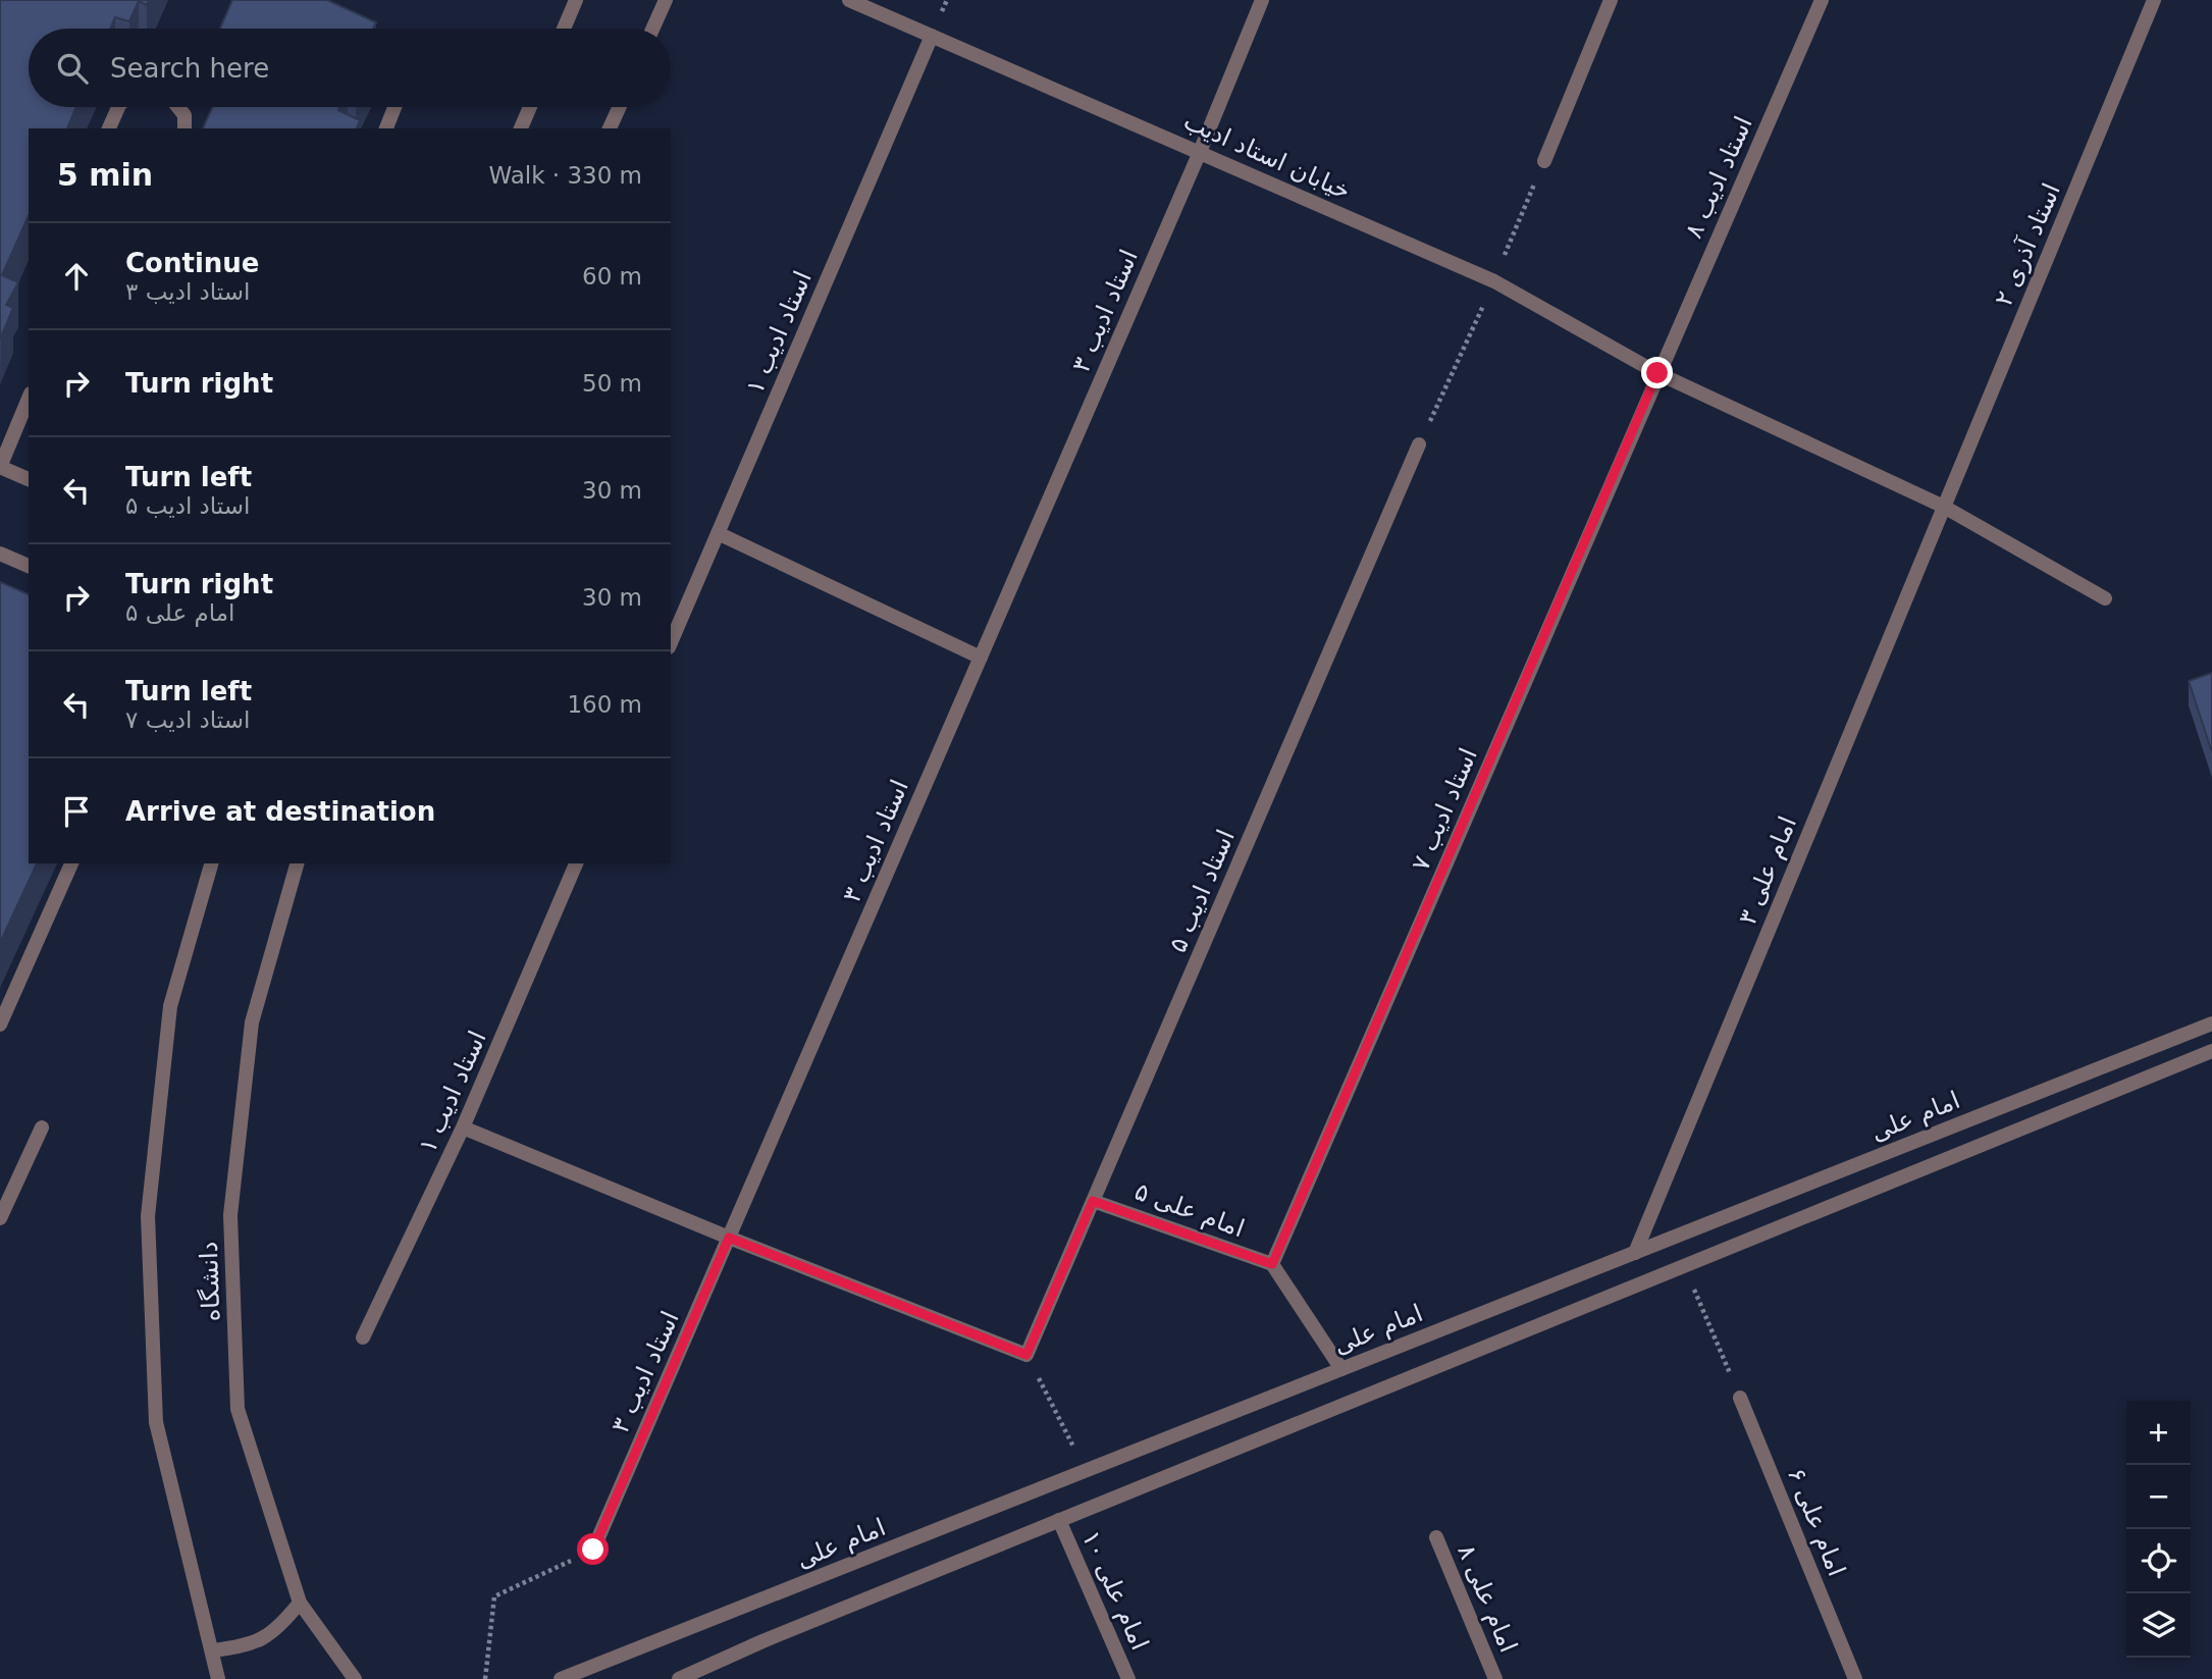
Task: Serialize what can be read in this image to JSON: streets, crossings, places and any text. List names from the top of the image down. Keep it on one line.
{"streets":{"street":["خیابان استاد ادیب","استاد ادیب ۸","استاد آذری ۲","استاد ادیب ۳","استاد ادیب ۱","استاد ادیب ۷","امام علی ۳","استاد ادیب ۵","امام علی","امام علی ۵","دانشگاه","امام علی ۶","امام علی ۱۰","امام علی ۸"]},"crossings":[["خیابان استاد ادیب","استاد ادیب ۸"],["خیابان استاد ادیب","استاد آذری ۲"],["خیابان استاد ادیب","استاد ادیب ۳"],["خیابان استاد ادیب","استاد ادیب ۱"],["خیابان استاد ادیب","استاد ادیب ۷"],["خیابان استاد ادیب","امام علی ۳"],["استاد ادیب ۸","استاد ادیب ۷"],["استاد آذری ۲","امام علی ۳"],["استاد ادیب ۷","امام علی ۵"],["امام علی ۳","امام علی"],["استاد ادیب ۵","امام علی ۵"],["امام علی","امام علی ۱۰"]],"page":{"search":"Search here","heading":["5 min","Walk · 330 m"],"list":[["Continue","استاد ادیب ۳","60 m"],["Turn right","50 m"],["Turn left","استاد ادیب ۵","30 m"],["Turn right","امام علی ۵","30 m"],["Turn left","استاد ادیب ۷","160 m"],"Arrive at destination"],"map_buttons":["+","−"]}}
